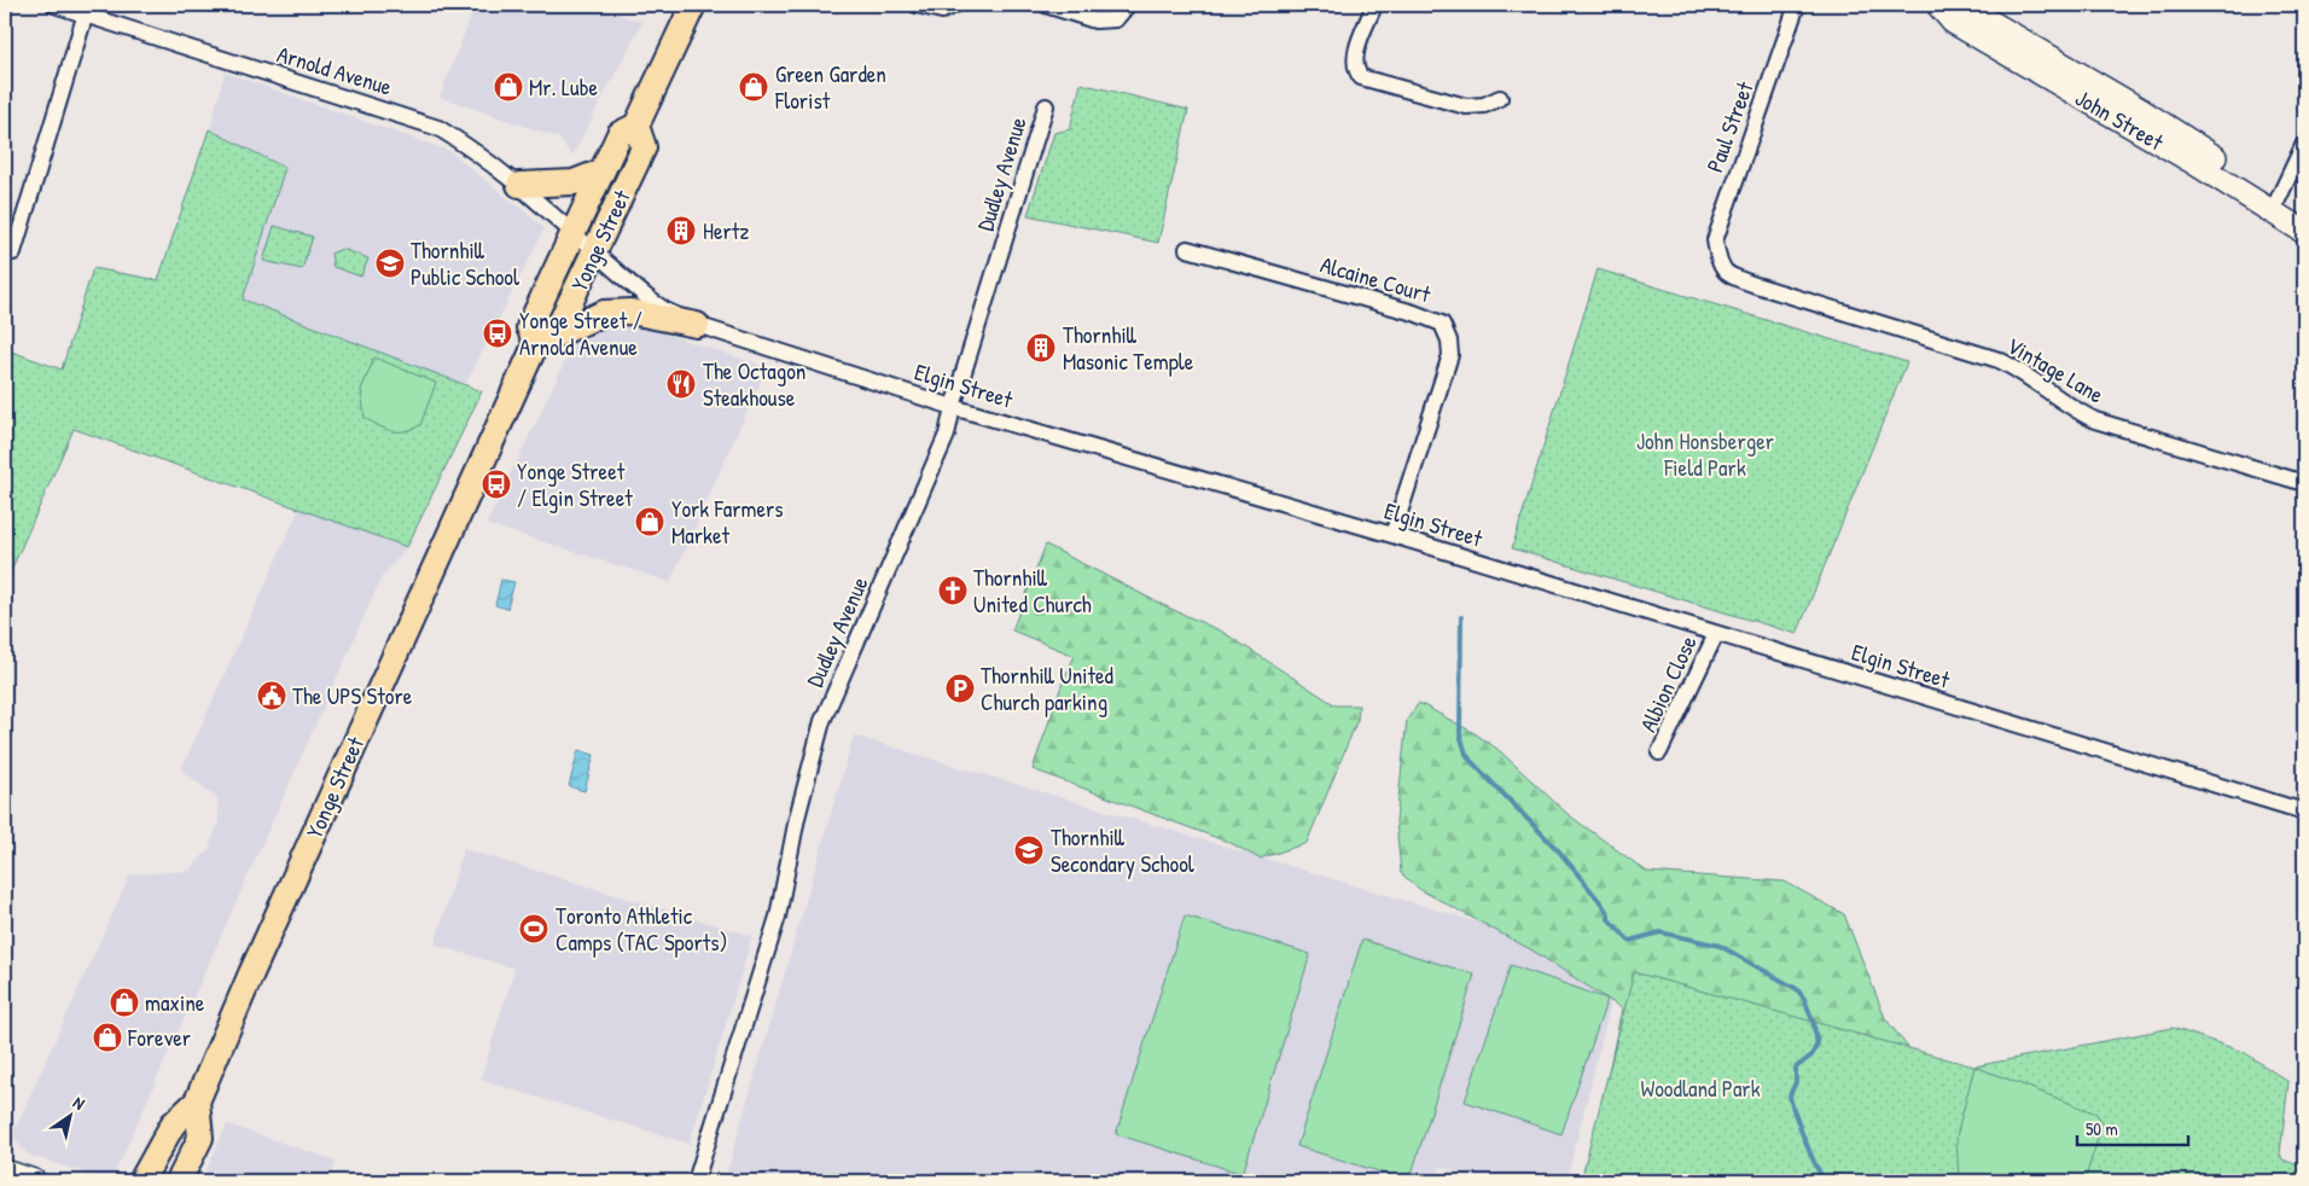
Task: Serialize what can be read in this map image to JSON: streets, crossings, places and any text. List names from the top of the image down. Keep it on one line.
{"streets":{"main road":["John Street","Yonge Street"],"street":["Arnold Avenue","Paul Street","Dudley Avenue","Alcaine Court","Vintage Lane","Elgin Street","Albion Close"]},"crossings":[["Arnold Avenue","Yonge Street"],["Arnold Avenue","Elgin Street"],["Paul Street","Vintage Lane"],["Dudley Avenue","Elgin Street"],["Yonge Street","Elgin Street"],["Alcaine Court","Elgin Street"],["Elgin Street","Albion Close"]],"parks":["John Honsberger Field Park","Woodland Park"],"places":{"shop":["Mr. Lube","Green Garden Florist","York Farmers Market","maxine","Forever"],"building":["Hertz","Thornhill Masonic Temple"],"school or university":["Thornhill Public School","Thornhill Secondary School"],"bus stop":["Yonge Street / Arnold Avenue","Yonge Street / Elgin Street"],"restaurant":["The Octagon Steakhouse"],"church":["Thornhill United Church"],"parking":["Thornhill United Church parking"],"public building":["The UPS Store"],"sports":["Toronto Athletic Camps (TAC Sports)"]},"scale_bar":"50 m","north":"top right"}
